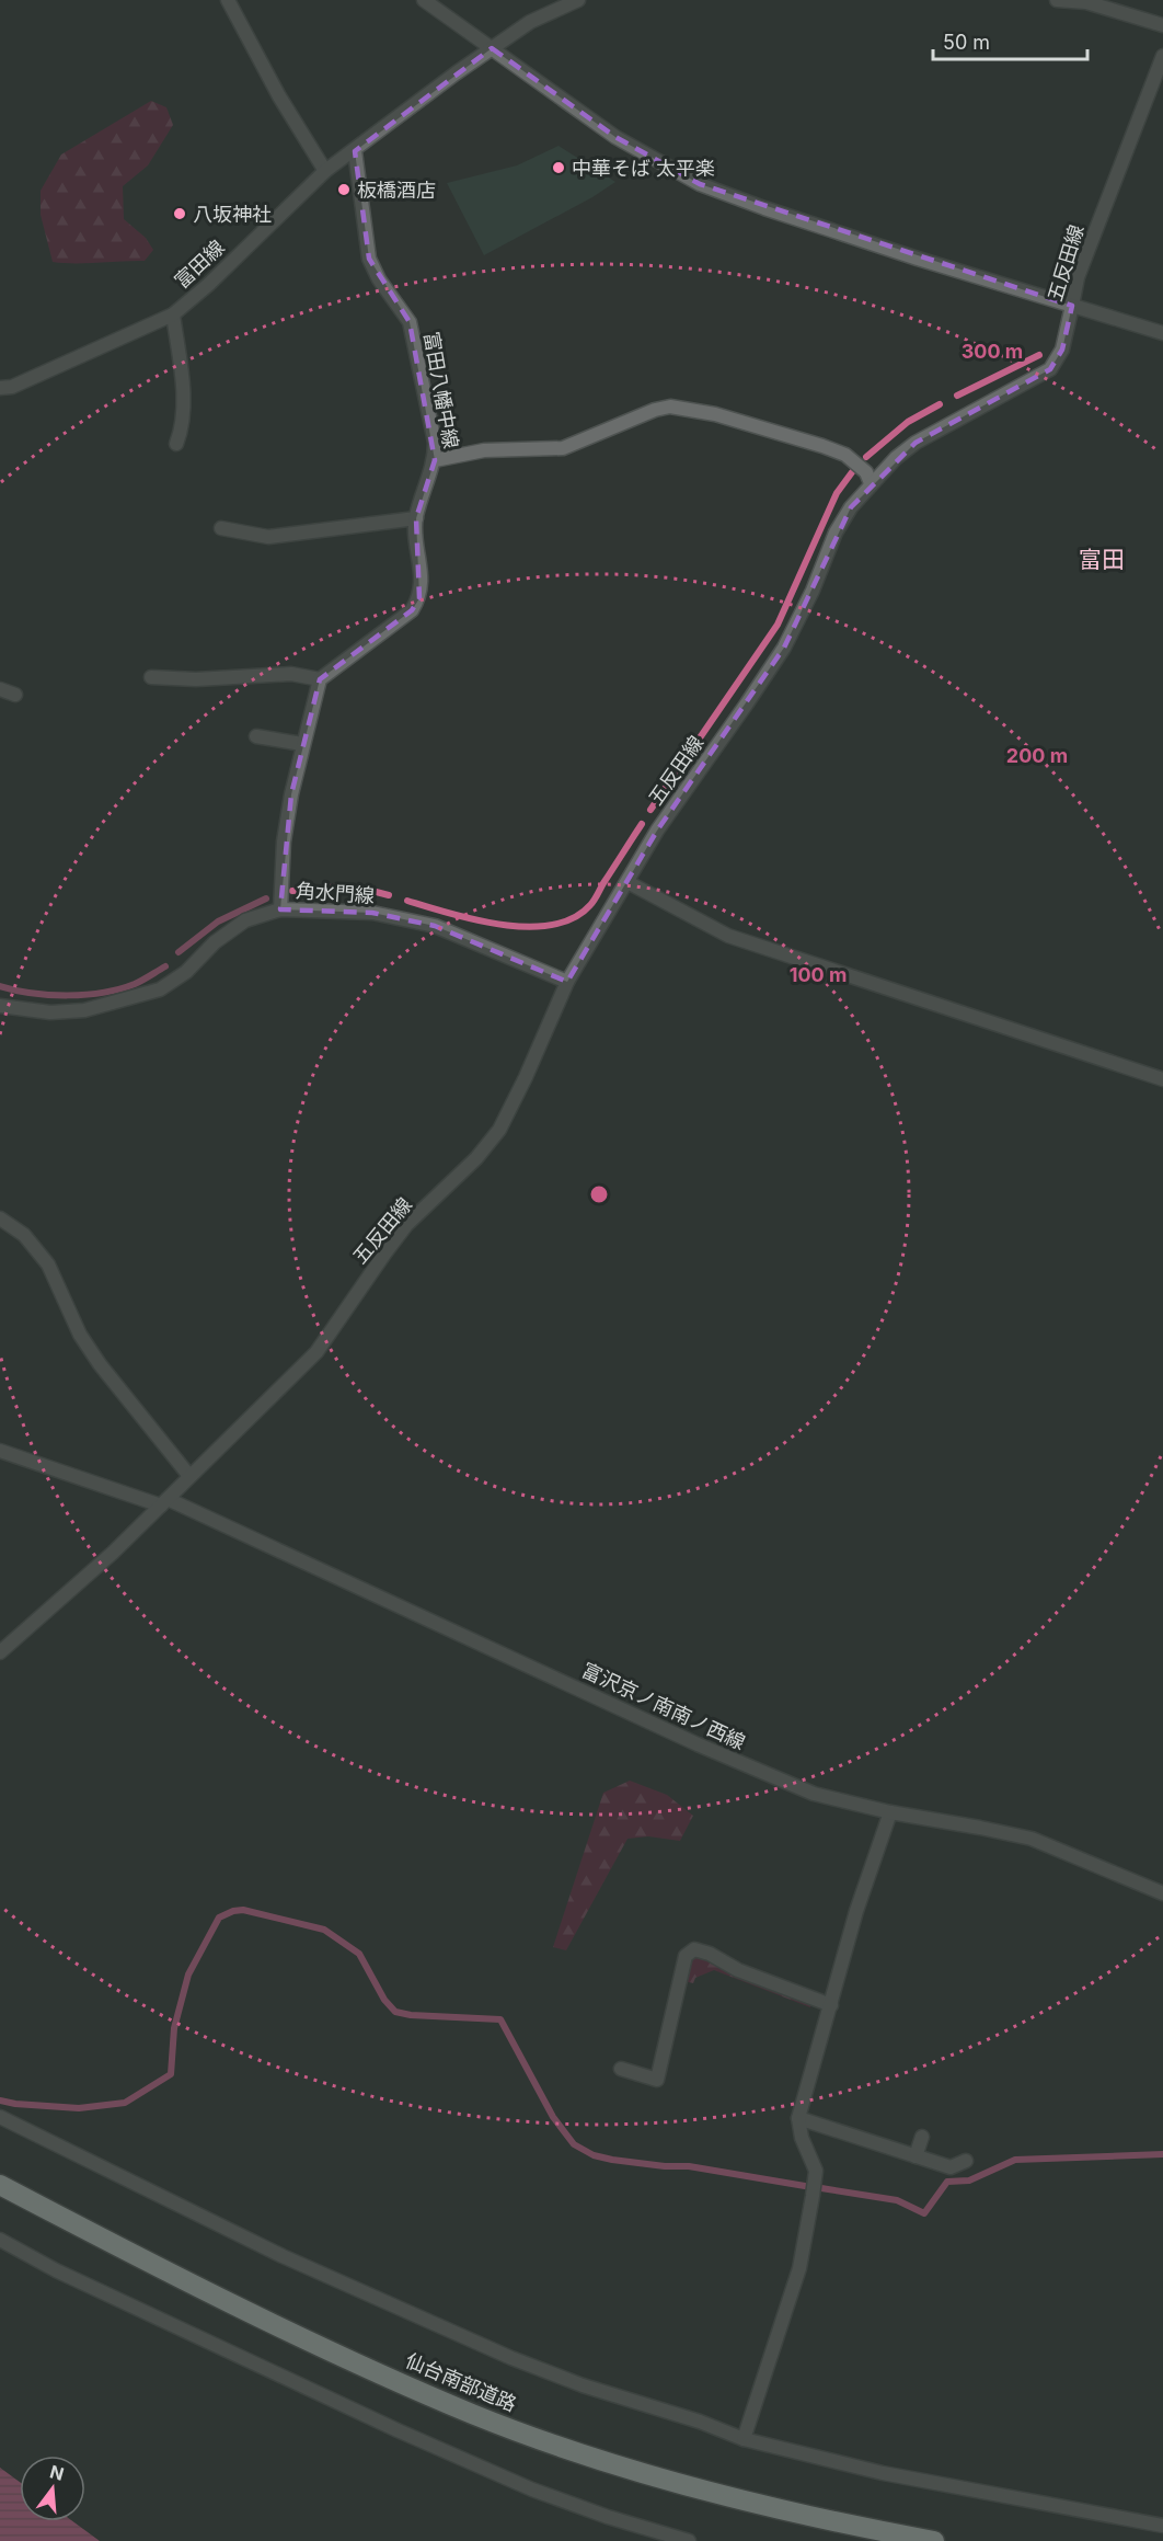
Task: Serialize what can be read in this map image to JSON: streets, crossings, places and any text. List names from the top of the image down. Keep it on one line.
{"streets":{"highway":["仙台南部道路"],"street":["五反田線","富田線","富田八幡中線","角水門線","富沢京ノ南南ノ西線"]},"crossings":[["五反田線","角水門線"],["五反田線","富沢京ノ南南ノ西線"],["富田線","富田八幡中線"]],"districts":["富田"],"places":["中華そば 太平楽","板橋酒店","八坂神社"],"scale_bar":"50 m","north":"top","rings":["300 m","200 m","100 m"]}
